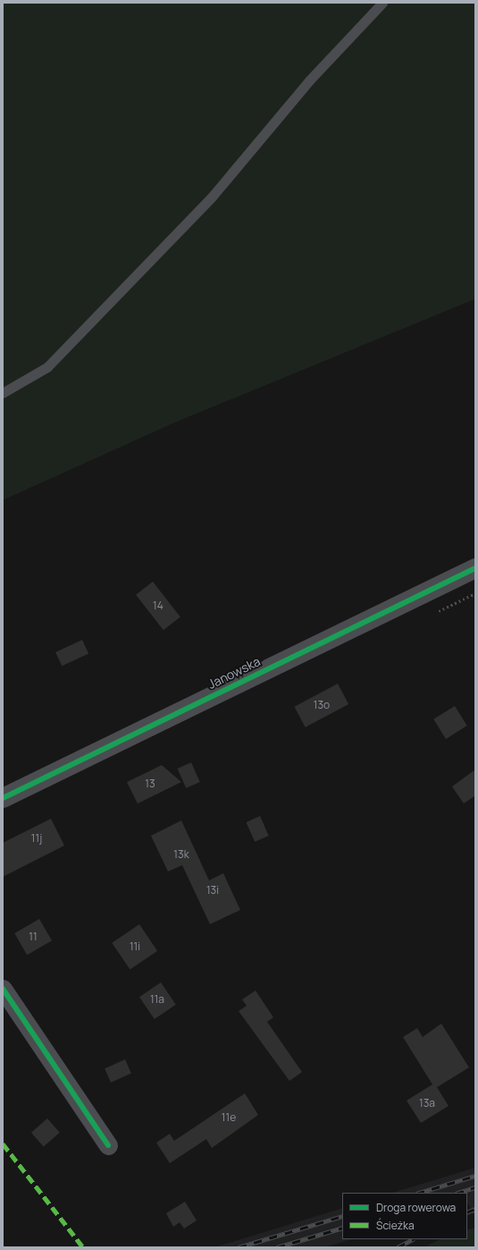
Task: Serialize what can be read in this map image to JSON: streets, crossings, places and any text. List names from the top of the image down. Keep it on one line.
{"streets":{"street":["Janowska"]},"house_numbers":["14","13o","13","11j","13k","13i","11","11i","11a","13a","11e"],"legend":["Droga rowerowa","Ścieżka"]}
